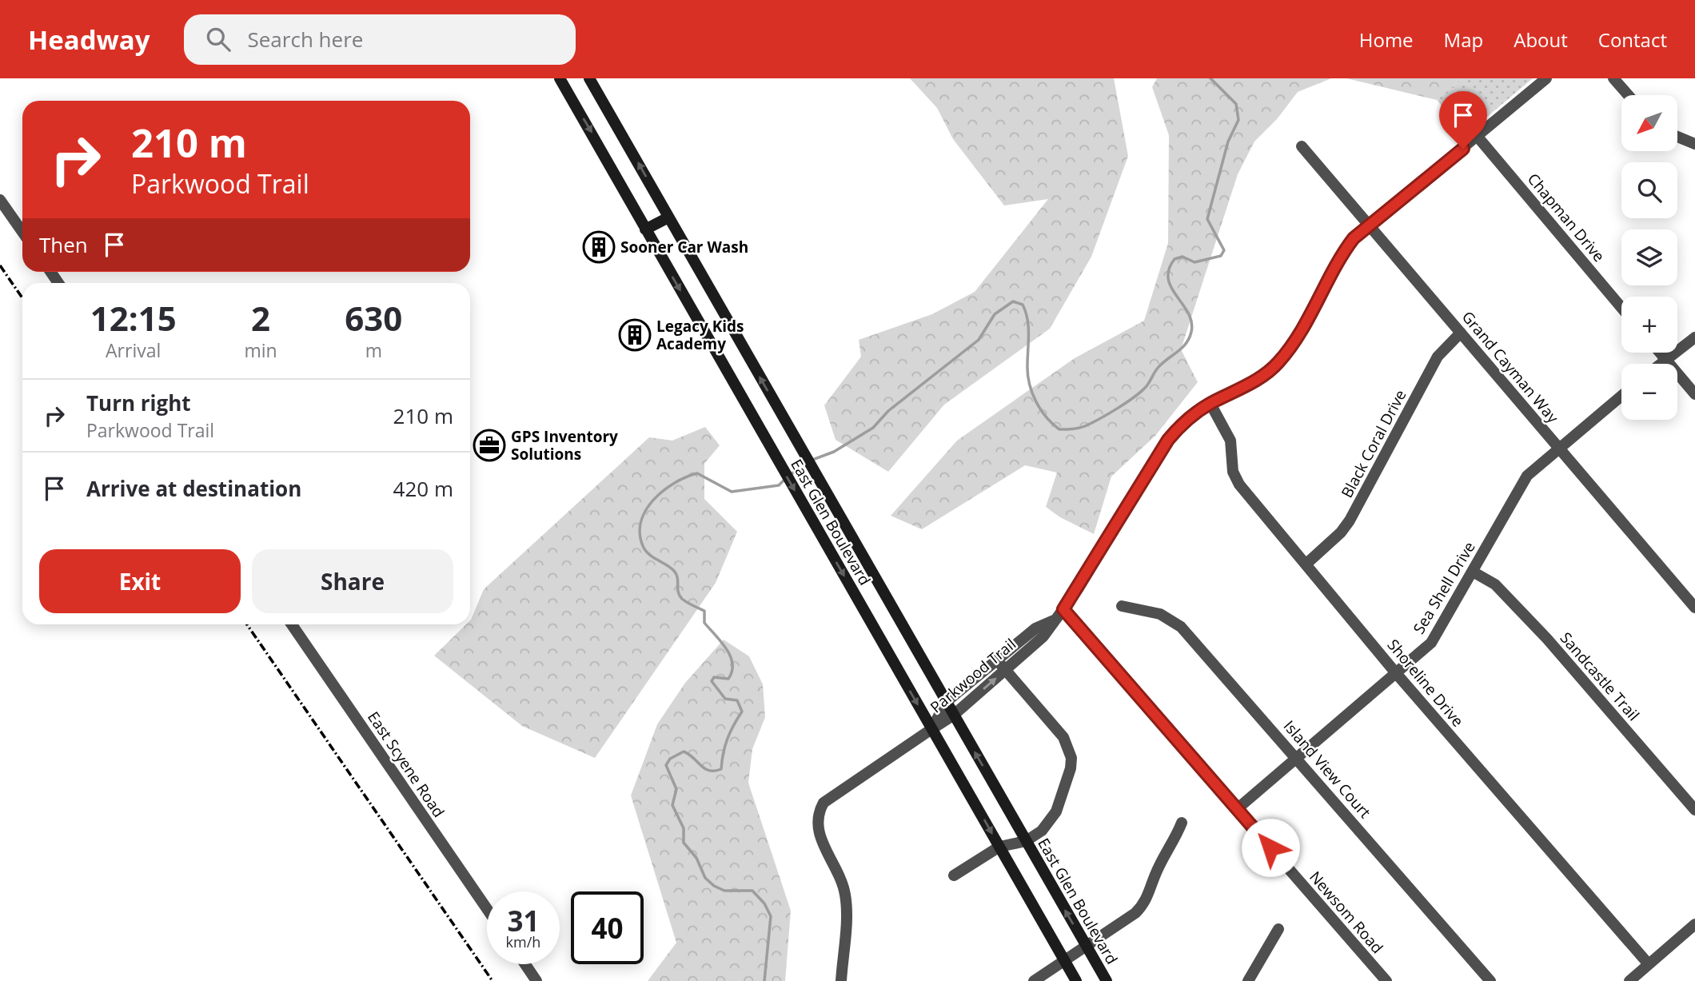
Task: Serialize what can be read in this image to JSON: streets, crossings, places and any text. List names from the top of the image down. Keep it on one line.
{"streets":{"main road":["East Glen Boulevard"],"street":["Chapman Drive","Grand Cayman Way","Black Coral Drive","Sea Shell Drive","Parkwood Trail","Sandcastle Trail","Shoreline Drive","East Scyene Road","Island View Court","Newsom Road"]},"crossings":[["Chapman Drive","Parkwood Trail"],["Grand Cayman Way","Black Coral Drive"],["Grand Cayman Way","Sea Shell Drive"],["Grand Cayman Way","Parkwood Trail"],["Black Coral Drive","Shoreline Drive"],["East Glen Boulevard","Parkwood Trail"],["Sea Shell Drive","Sandcastle Trail"],["Sea Shell Drive","Shoreline Drive"],["Sea Shell Drive","Island View Court"],["Sea Shell Drive","Newsom Road"],["Parkwood Trail","Shoreline Drive"],["Parkwood Trail","Newsom Road"]],"places":{"building":["Sooner Car Wash","Legacy Kids Academy"],"office":["GPS Inventory Solutions"]},"north":"bottom left","page":{"header":"Headway","search":"Search here","nav":["Home","Map","About","Contact"],"map_buttons":["+","−"],"turn":["210 m","Parkwood Trail"],"then":"Then","eta":["12:15","Arrival","2","min","630","m"],"list":[{"name":"Turn right","note":"Parkwood Trail","value":"210 m"},{"name":"Arrive at destination","value":"420 m"}],"buttons":["Exit","Share"],"speed":"31 km/h","limit":"40"}}
